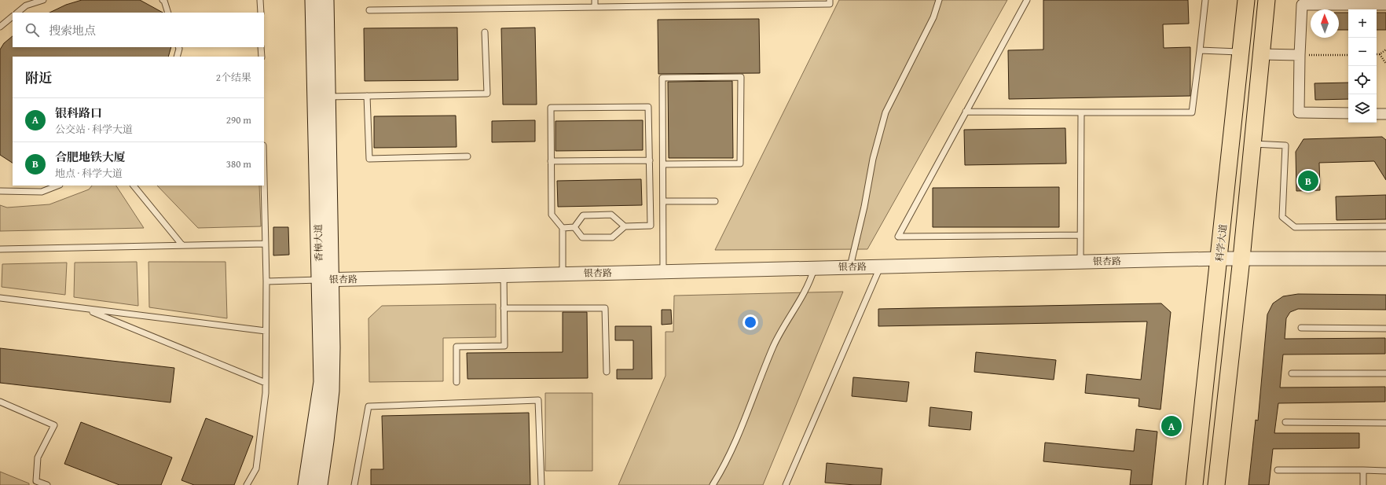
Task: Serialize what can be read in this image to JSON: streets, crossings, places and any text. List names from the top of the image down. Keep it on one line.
{"streets":{"main road":["香樟大道","科学大道"],"street":["银杏路"]},"crossings":[["香樟大道","银杏路"],["科学大道","银杏路"]],"north":"top","page":{"map_buttons":["+","−"],"search":"搜索地点","heading":["附近","2个结果"],"list":[{"mark":"A","name":"银科路口","note":"公交站 · 科学大道","value":"290 m"},{"mark":"B","name":"合肥地铁大厦","note":"地点 · 科学大道","value":"380 m"}],"pins":["B","A"]}}
